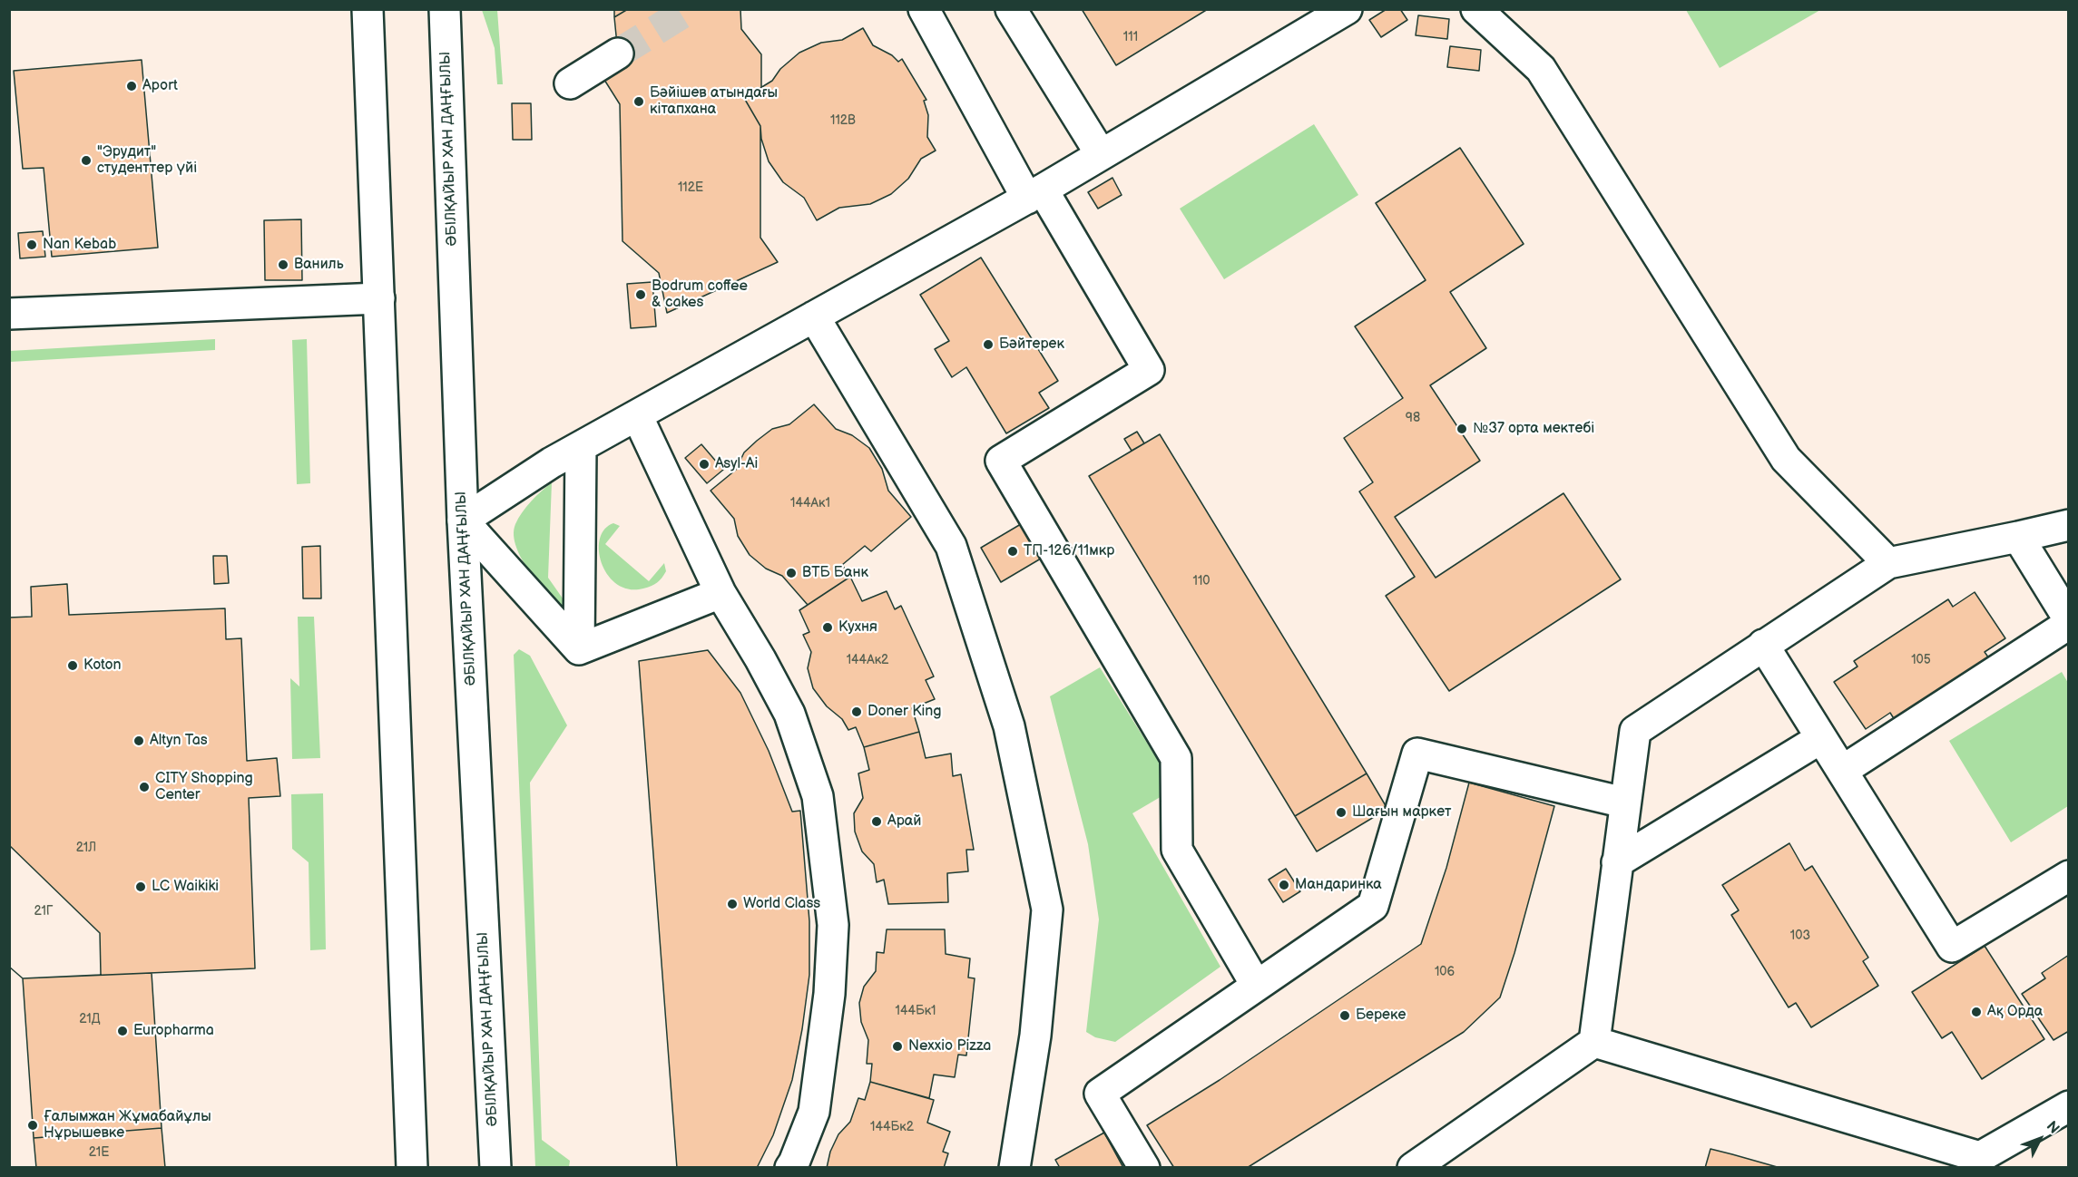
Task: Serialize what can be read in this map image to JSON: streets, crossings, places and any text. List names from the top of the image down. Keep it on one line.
{"streets":{"street":["ӘБІЛҚАЙЫР ХАН ДАҢҒЫЛЫ"]},"places":["Aport","Бәйішев атындағы кітапхана","\"Эрудит\" студенттер үйі","Nan Kebab","Ваниль","Bodrum coffee & cakes","Бәйтерек","№37 орта мектебі","Asyl-Ai","ТП-126/11мкр","ВТБ Банк","Кухня","Koton","Doner King","Altyn Tas","CITY Shopping Center","Шағын маркет","Арай","Мандаринка","LC Waikiki","World Class","Ақ Орда","Береке","Europharma","Nexxio Pizza","Ғалымжан Жұмабайұлы Нұрышевке"],"house_numbers":["111","112В","112Е","98","144Ак1","110","144Ак2","105","21Л","21Г","103","106","144Бк1","21Д","144Бк2","21Е"],"north":"top right"}
